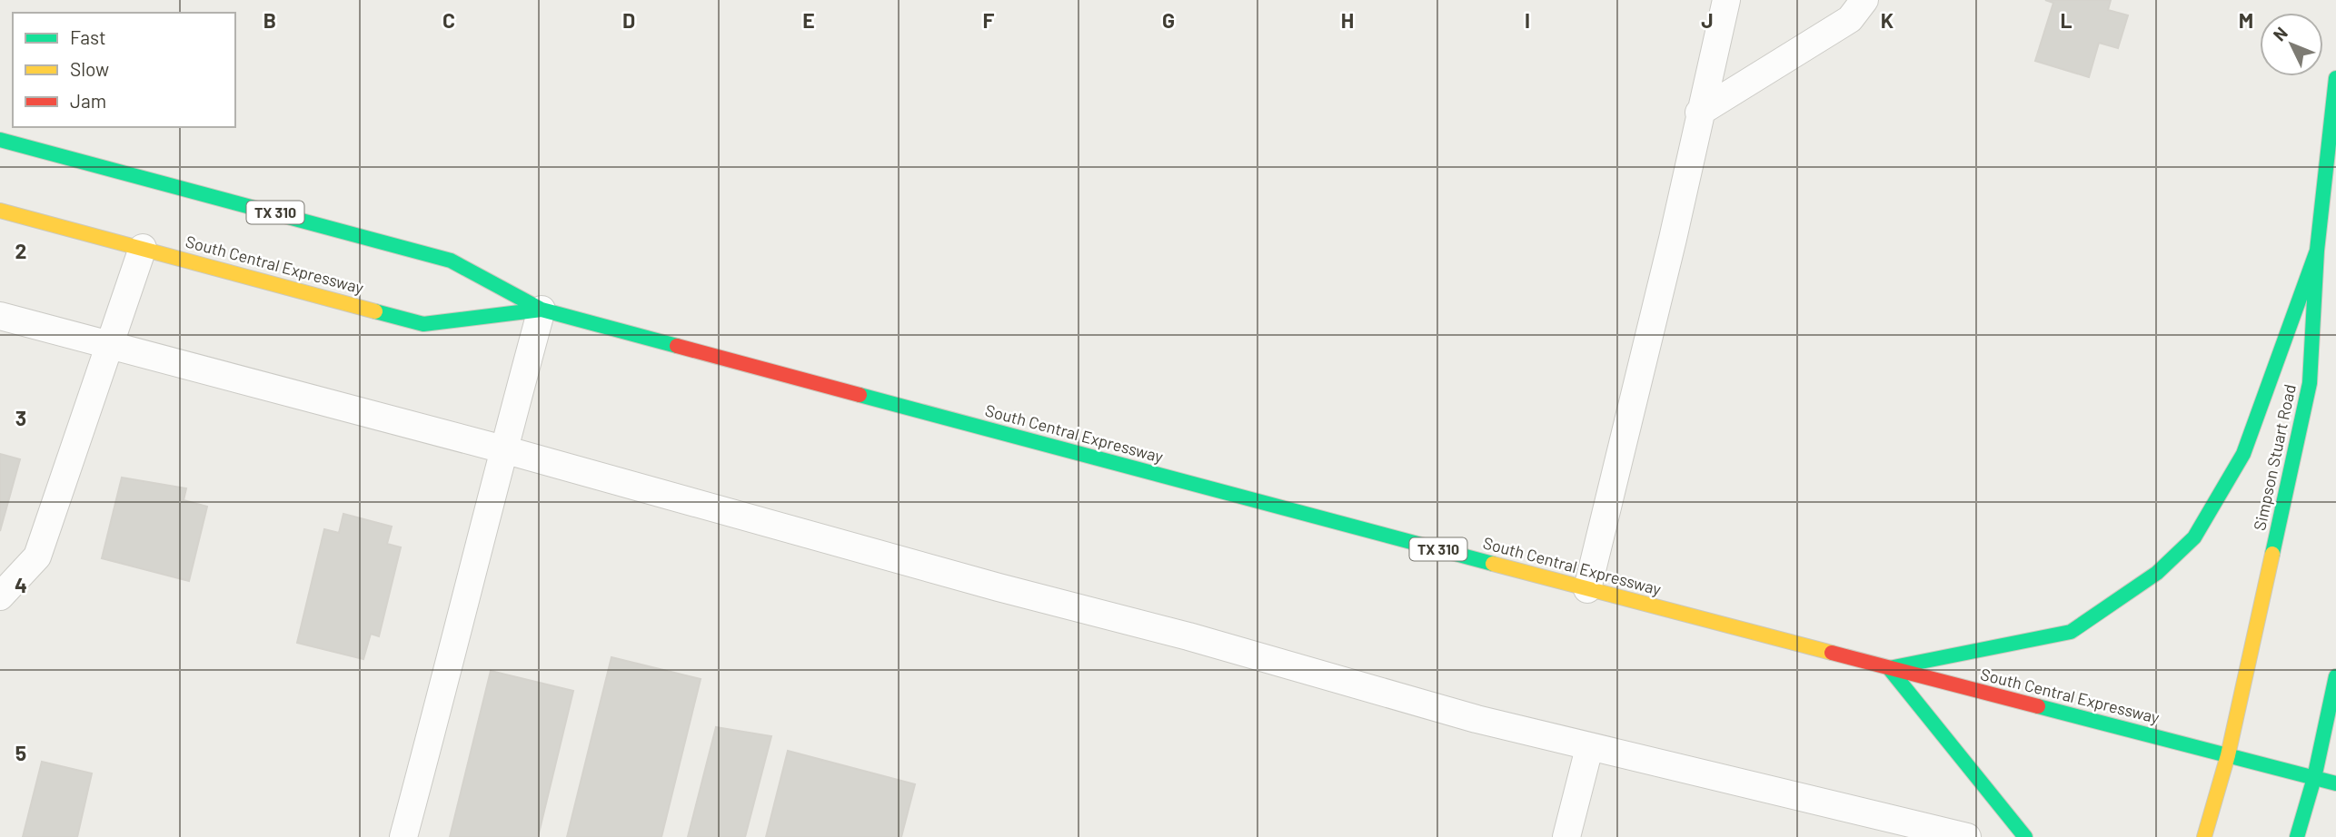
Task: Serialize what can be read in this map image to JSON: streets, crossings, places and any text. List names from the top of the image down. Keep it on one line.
{"streets":{"main road":["TX 310","South Central Expressway","Simpson Stuart Road"]},"crossings":[["South Central Expressway","Simpson Stuart Road"]],"legend":["Fast","Slow","Jam"],"north":"top left","grid":{"columns":["B","C","D","E","F","G","H","I","J","K","L","M"],"rows":["2","3","4","5"]}}
